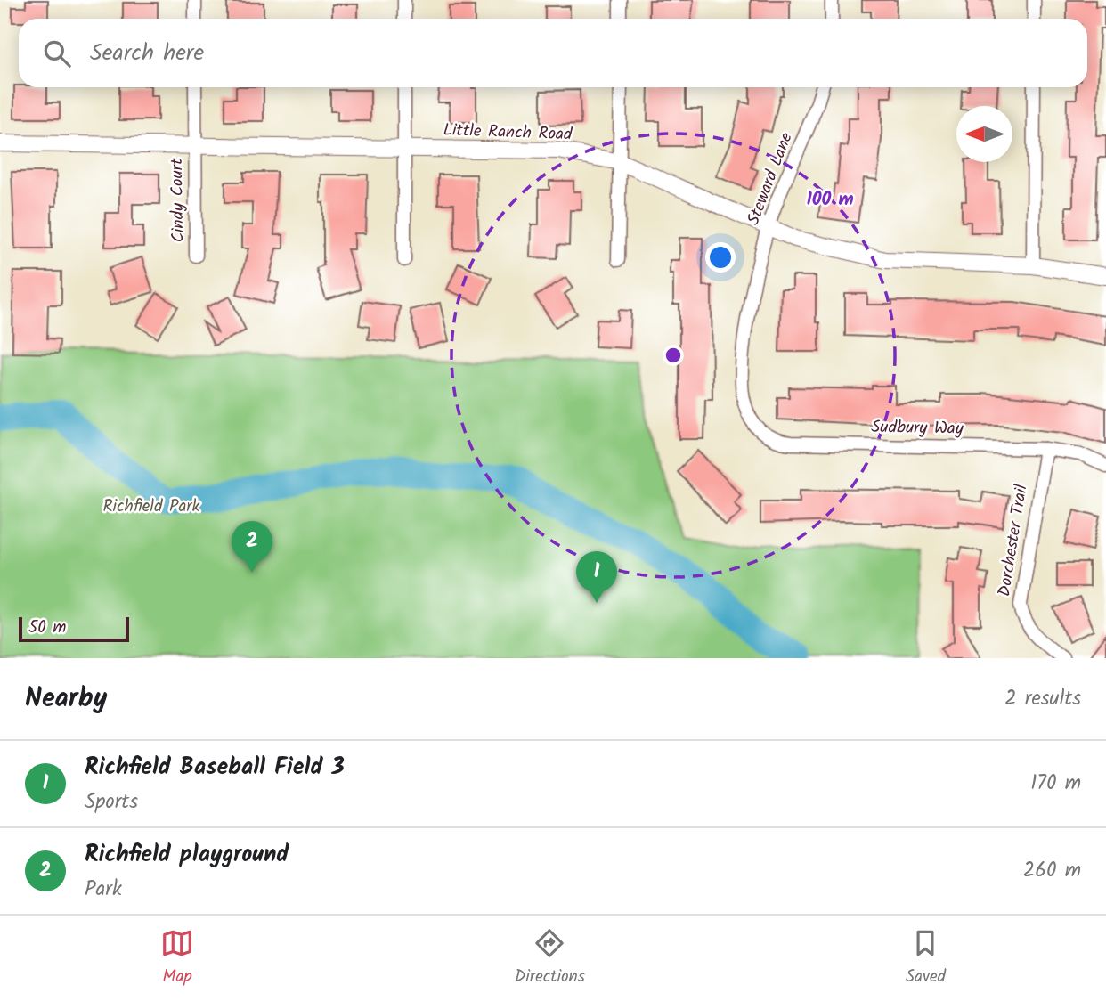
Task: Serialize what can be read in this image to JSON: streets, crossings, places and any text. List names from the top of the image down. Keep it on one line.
{"streets":{"street":["Little Ranch Road","Steward Lane","Cindy Court","Sudbury Way","Dorchester Trail"]},"crossings":[["Little Ranch Road","Steward Lane"],["Little Ranch Road","Cindy Court"],["Steward Lane","Sudbury Way"],["Sudbury Way","Dorchester Trail"]],"parks":["Richfield Park"],"scale_bar":"50 m","north":"left","page":{"search":"Search here","pins":["2","1"],"scale":"50 m","heading":["Nearby","2 results"],"list":[{"mark":"1","name":"Richfield Baseball Field 3","note":"Sports","value":"170 m"},{"mark":"2","name":"Richfield playground","note":"Park","value":"260 m"}],"nav":["Map","Directions","Saved"]},"rings":["100 m"]}
